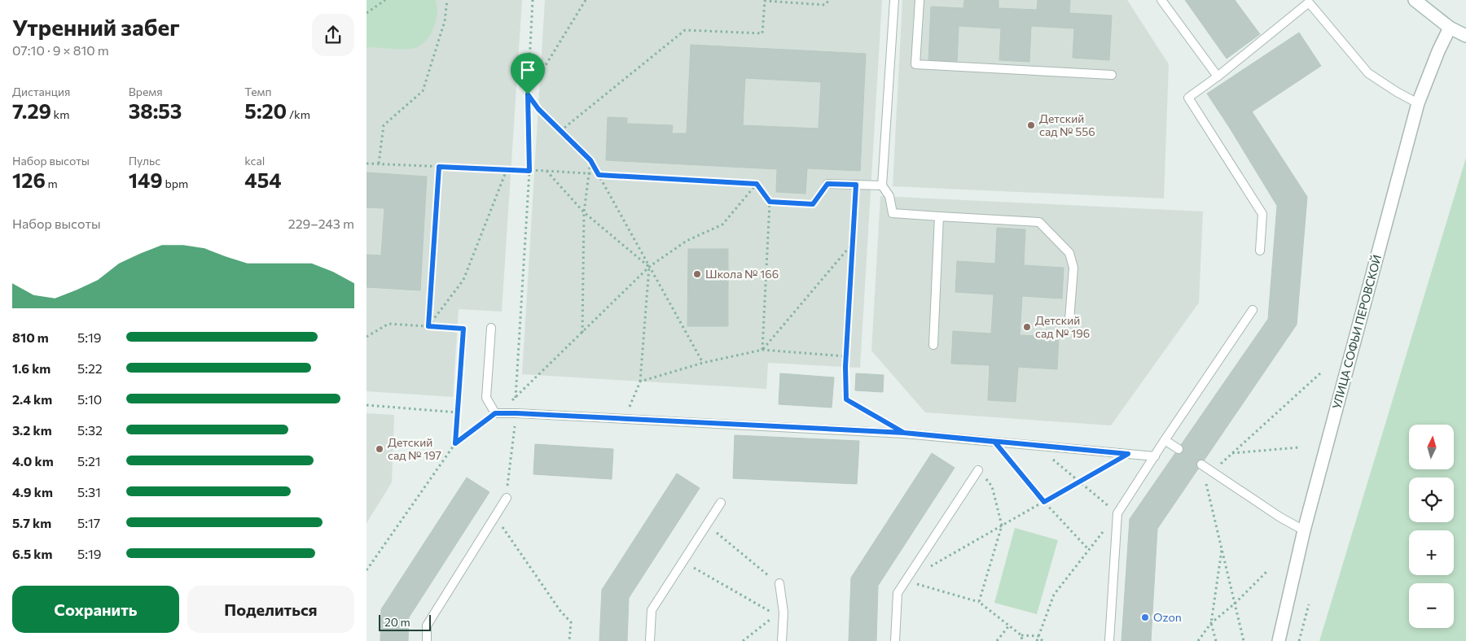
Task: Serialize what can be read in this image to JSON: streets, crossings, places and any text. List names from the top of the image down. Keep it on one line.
{"streets":{"street":["УЛИЦА СОФЬИ ПЕРОВСКОЙ"]},"places":["Детский сад № 556","Школа № 166","Детский сад № 196","Детский сад № 197","Ozon"],"scale_bar":"20 m","north":"top","page":{"heading":["Утренний забег","07:10 · 9 × 810 m"],"stats":[["Дистанция","7.29 km"],["Время","38:53"],["Темп","5:20 /km"],["Набор высоты","126 m"],["Пульс","149 bpm"],["kcal","454"]],"chart":["Набор высоты","229–243 m"],"list":[{"name":"810 m","note":"5:19"},{"name":"1.6 km","note":"5:22"},{"name":"2.4 km","note":"5:10"},{"name":"3.2 km","note":"5:32"},{"name":"4.0 km","note":"5:21"},{"name":"4.9 km","note":"5:31"},{"name":"5.7 km","note":"5:17"},{"name":"6.5 km","note":"5:19"}],"map_buttons":["+","−"],"buttons":["Сохранить","Поделиться"],"scale":"20 m"}}
